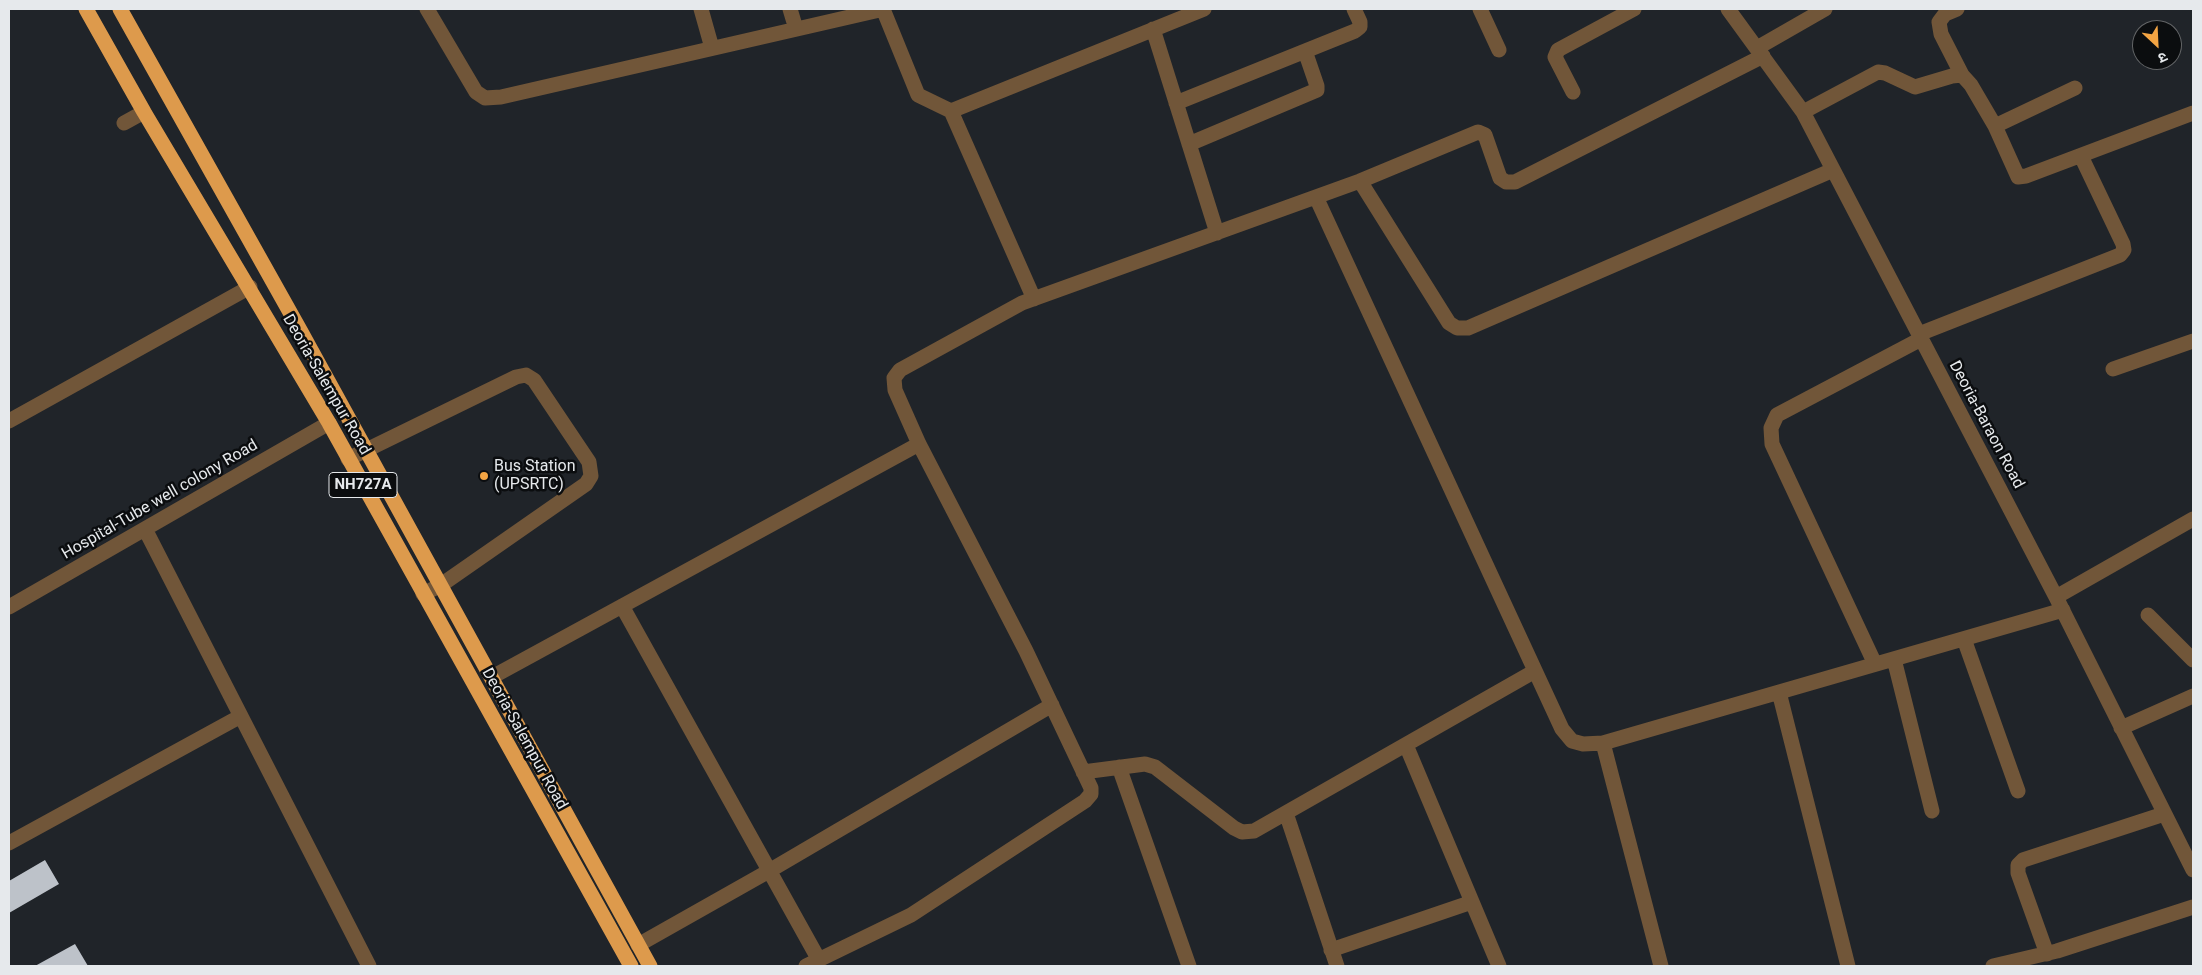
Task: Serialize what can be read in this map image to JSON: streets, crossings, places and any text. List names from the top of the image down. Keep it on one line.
{"streets":{"highway":["Deoria-Salempur Road","NH727A"],"street":["Deoria-Baraon Road","Hospital-Tube well colony Road"]},"crossings":[["Deoria-Salempur Road","Hospital-Tube well colony Road"]],"places":["Bus Station (UPSRTC)"],"north":"bottom right"}
